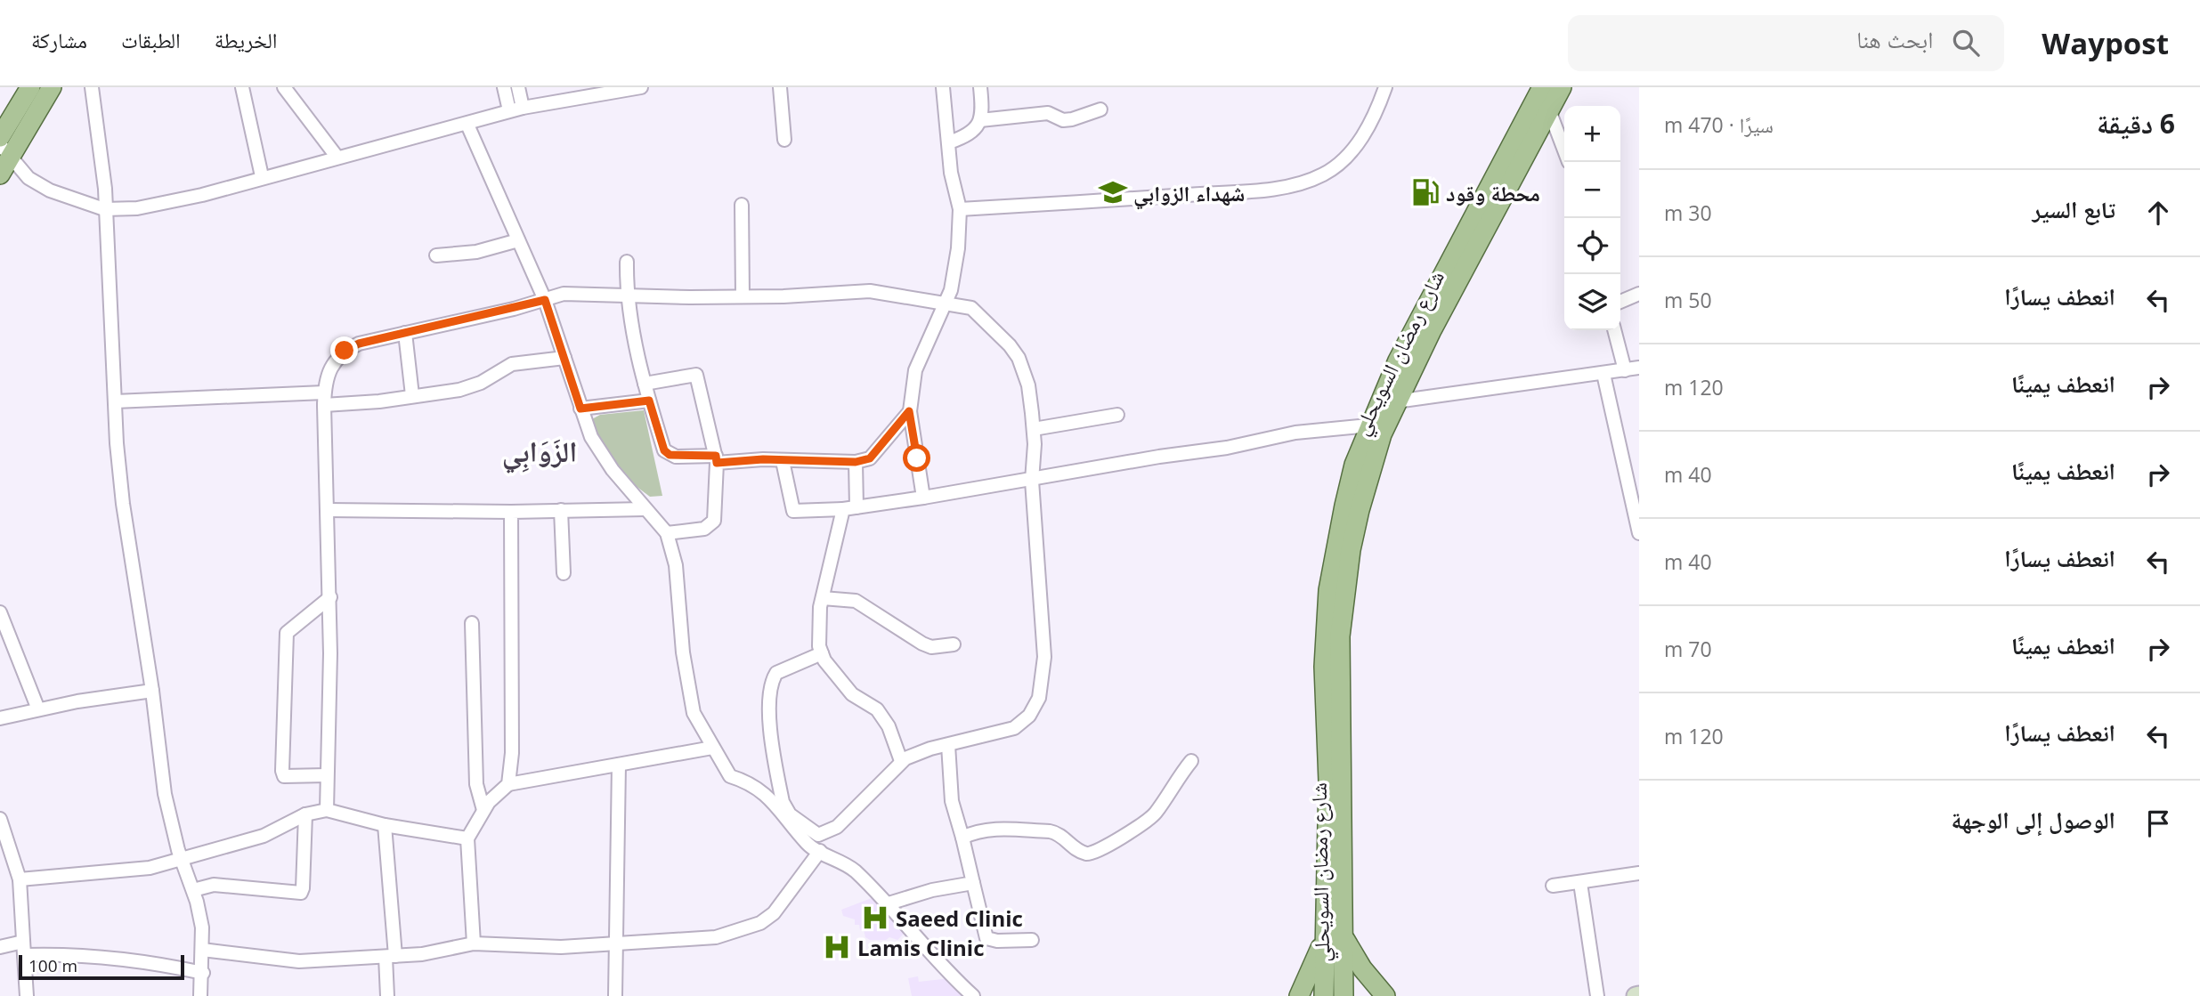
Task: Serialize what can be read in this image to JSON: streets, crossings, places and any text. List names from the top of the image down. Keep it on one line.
{"streets":{"main road":["شارع رمضان السويحلي"]},"districts":["الزَوَابِي"],"places":{"school or university":["شهداء الزوابي"],"fuel station":["محطة وقود"],"hospital":["Saeed Clinic","Lamis Clinic"]},"scale_bar":"100 m","page":{"header":"Waypost","search":"ابحث هنا","nav":["الخريطة","الطبقات","مشاركة"],"heading":["6 دقيقة","سيرًا · 470 m"],"map_buttons":["+","−"],"list":[["تابع السير","30 m"],["انعطف يسارًا","50 m"],["انعطف يمينًا","120 m"],["انعطف يمينًا","40 m"],["انعطف يسارًا","40 m"],["انعطف يمينًا","70 m"],["انعطف يسارًا","120 m"],"الوصول إلى الوجهة"],"scale":"100 m"}}
